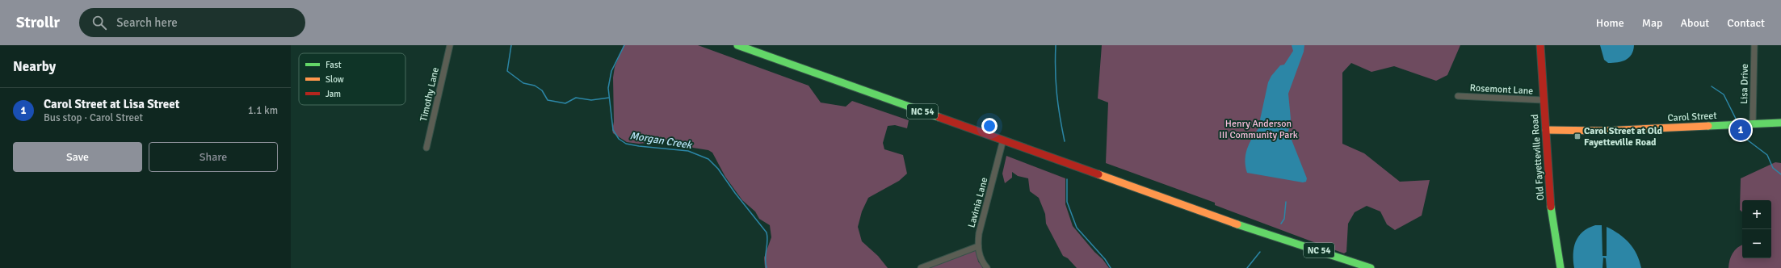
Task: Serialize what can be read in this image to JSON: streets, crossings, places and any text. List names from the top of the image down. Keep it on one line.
{"streets":{"main road":["NC 54","Carol Street","Old Fayetteville Road"],"street":["Lisa Drive","Rosemont Lane","Timothy Lane","Lavinia Lane"]},"crossings":[["Lisa Drive","Carol Street"],["Rosemont Lane","Old Fayetteville Road"],["NC 54","Lavinia Lane"],["Carol Street","Old Fayetteville Road"]],"water":["Morgan Creek"],"parks":["Henry Anderson III Community Park"],"places":{"transit":["Carol Street at Old Fayetteville Road"]},"legend":["Fast","Slow","Jam"],"page":{"header":"Strollr","search":"Search here","nav":["Home","Map","About","Contact"],"heading":"Nearby","list":[{"mark":"1","name":"Carol Street at Lisa Street","note":"Bus stop · Carol Street","value":"1.1 km"}],"pins":"1","buttons":["Save","Share"],"map_buttons":["+","−"]}}
